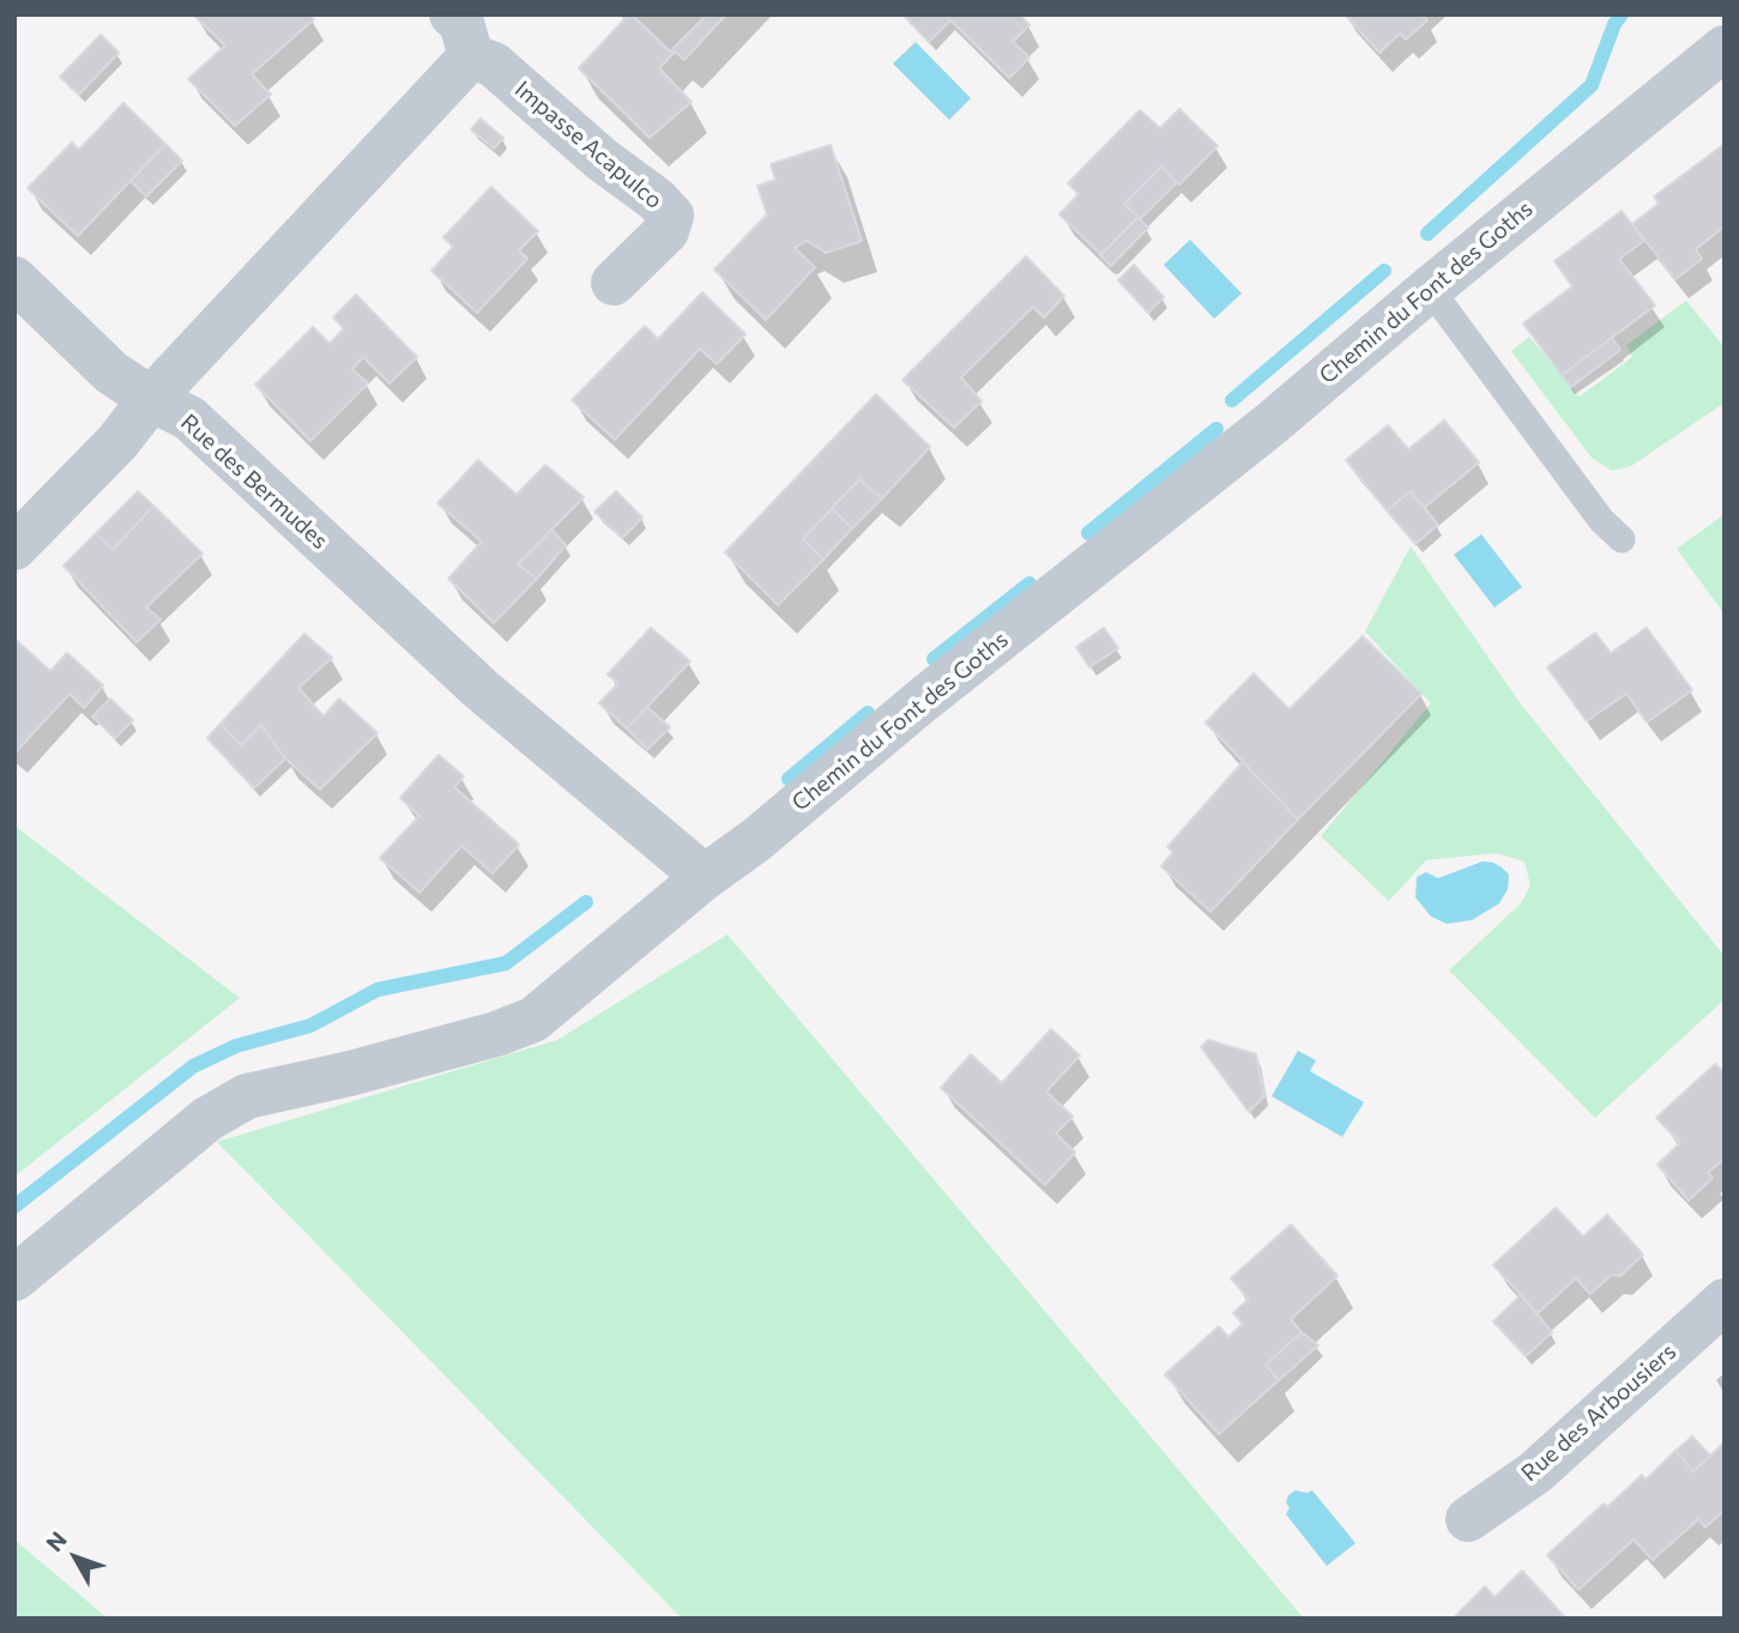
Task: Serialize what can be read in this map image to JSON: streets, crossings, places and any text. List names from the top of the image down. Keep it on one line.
{"streets":{"street":["Impasse Acapulco","Chemin du Font des Goths","Rue des Bermudes","Rue des Arbousiers"]},"crossings":[["Chemin du Font des Goths","Rue des Bermudes"]],"north":"top left"}
